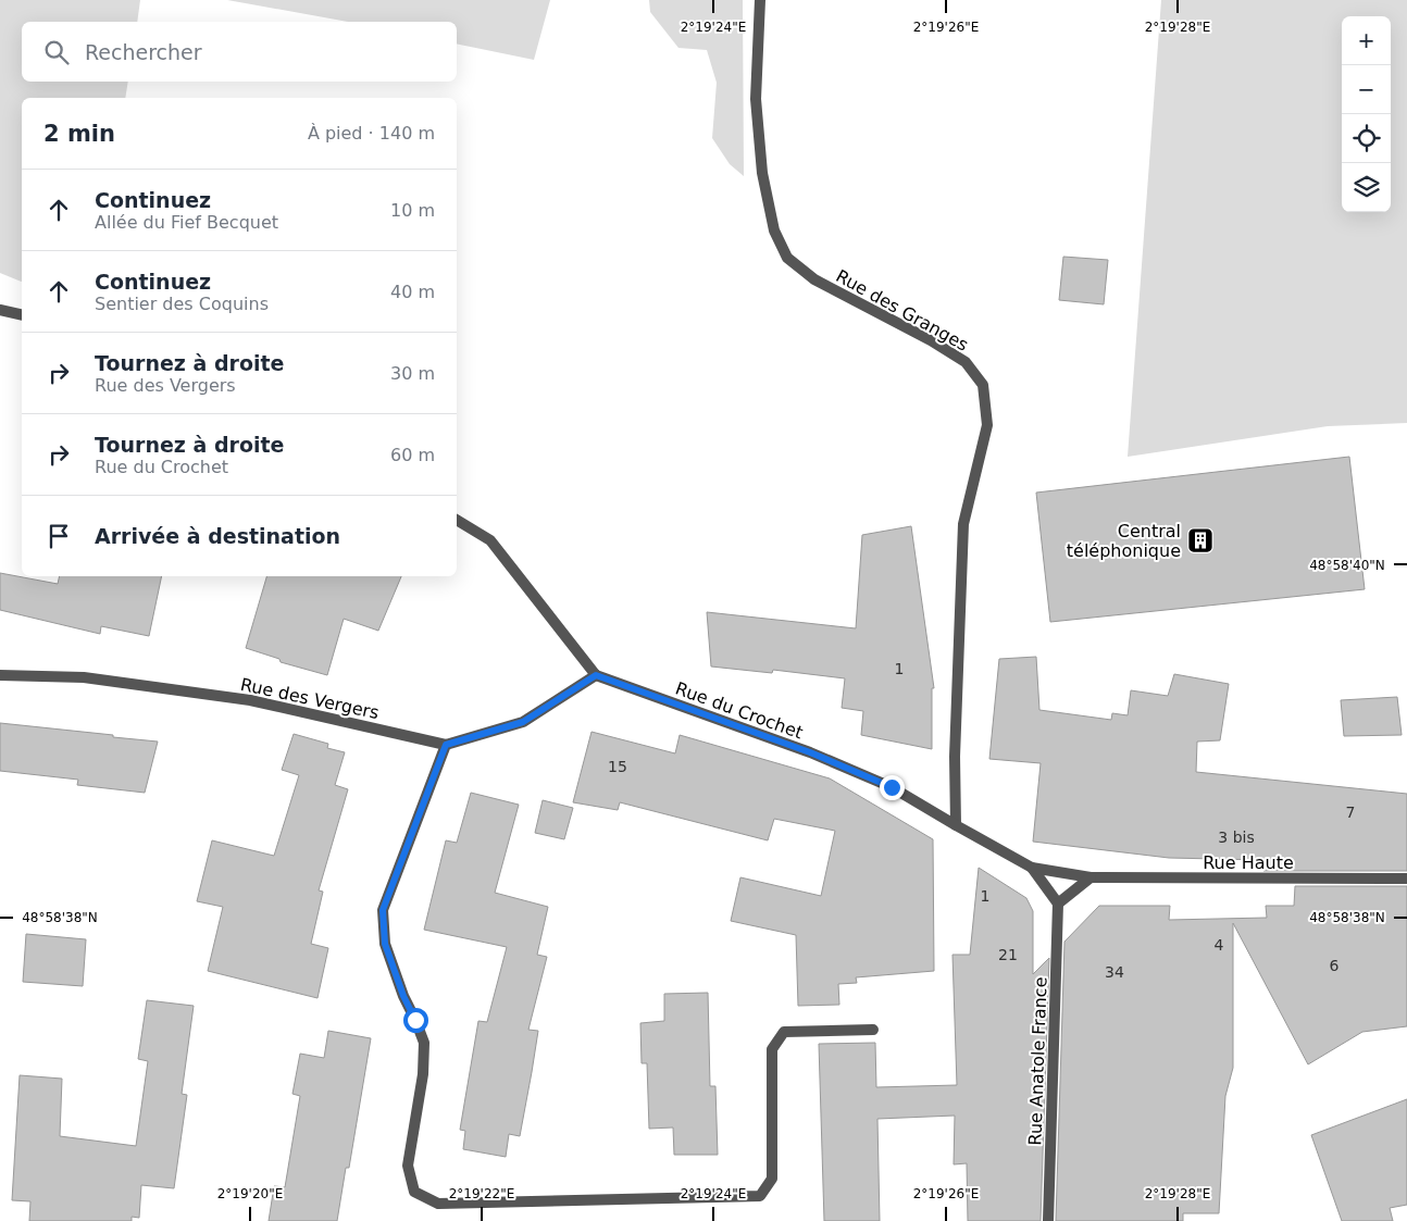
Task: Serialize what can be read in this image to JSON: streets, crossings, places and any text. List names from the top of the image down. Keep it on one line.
{"streets":{"street":["Rue des Granges","Rue des Vergers","Rue du Crochet","Rue Haute","Rue Anatole France"]},"crossings":[["Rue des Granges","Rue du Crochet"],["Rue des Vergers","Rue du Crochet"],["Rue du Crochet","Rue Haute"],["Rue du Crochet","Rue Anatole France"]],"places":{"building":["Central téléphonique"]},"house_numbers":["1","15","7","3 bis","1","4","21","6","34"],"page":{"map_buttons":["+","−"],"search":"Rechercher","heading":["2 min","À pied · 140 m"],"list":[["Continuez","Allée du Fief Becquet","10 m"],["Continuez","Sentier des Coquins","40 m"],["Tournez à droite","Rue des Vergers","30 m"],["Tournez à droite","Rue du Crochet","60 m"],"Arrivée à destination"]},"coordinates":["2°19'24\"E","2°19'26\"E","2°19'28\"E","48°58'40\"N","48°58'38\"N","2°19'20\"E","2°19'22\"E"]}
